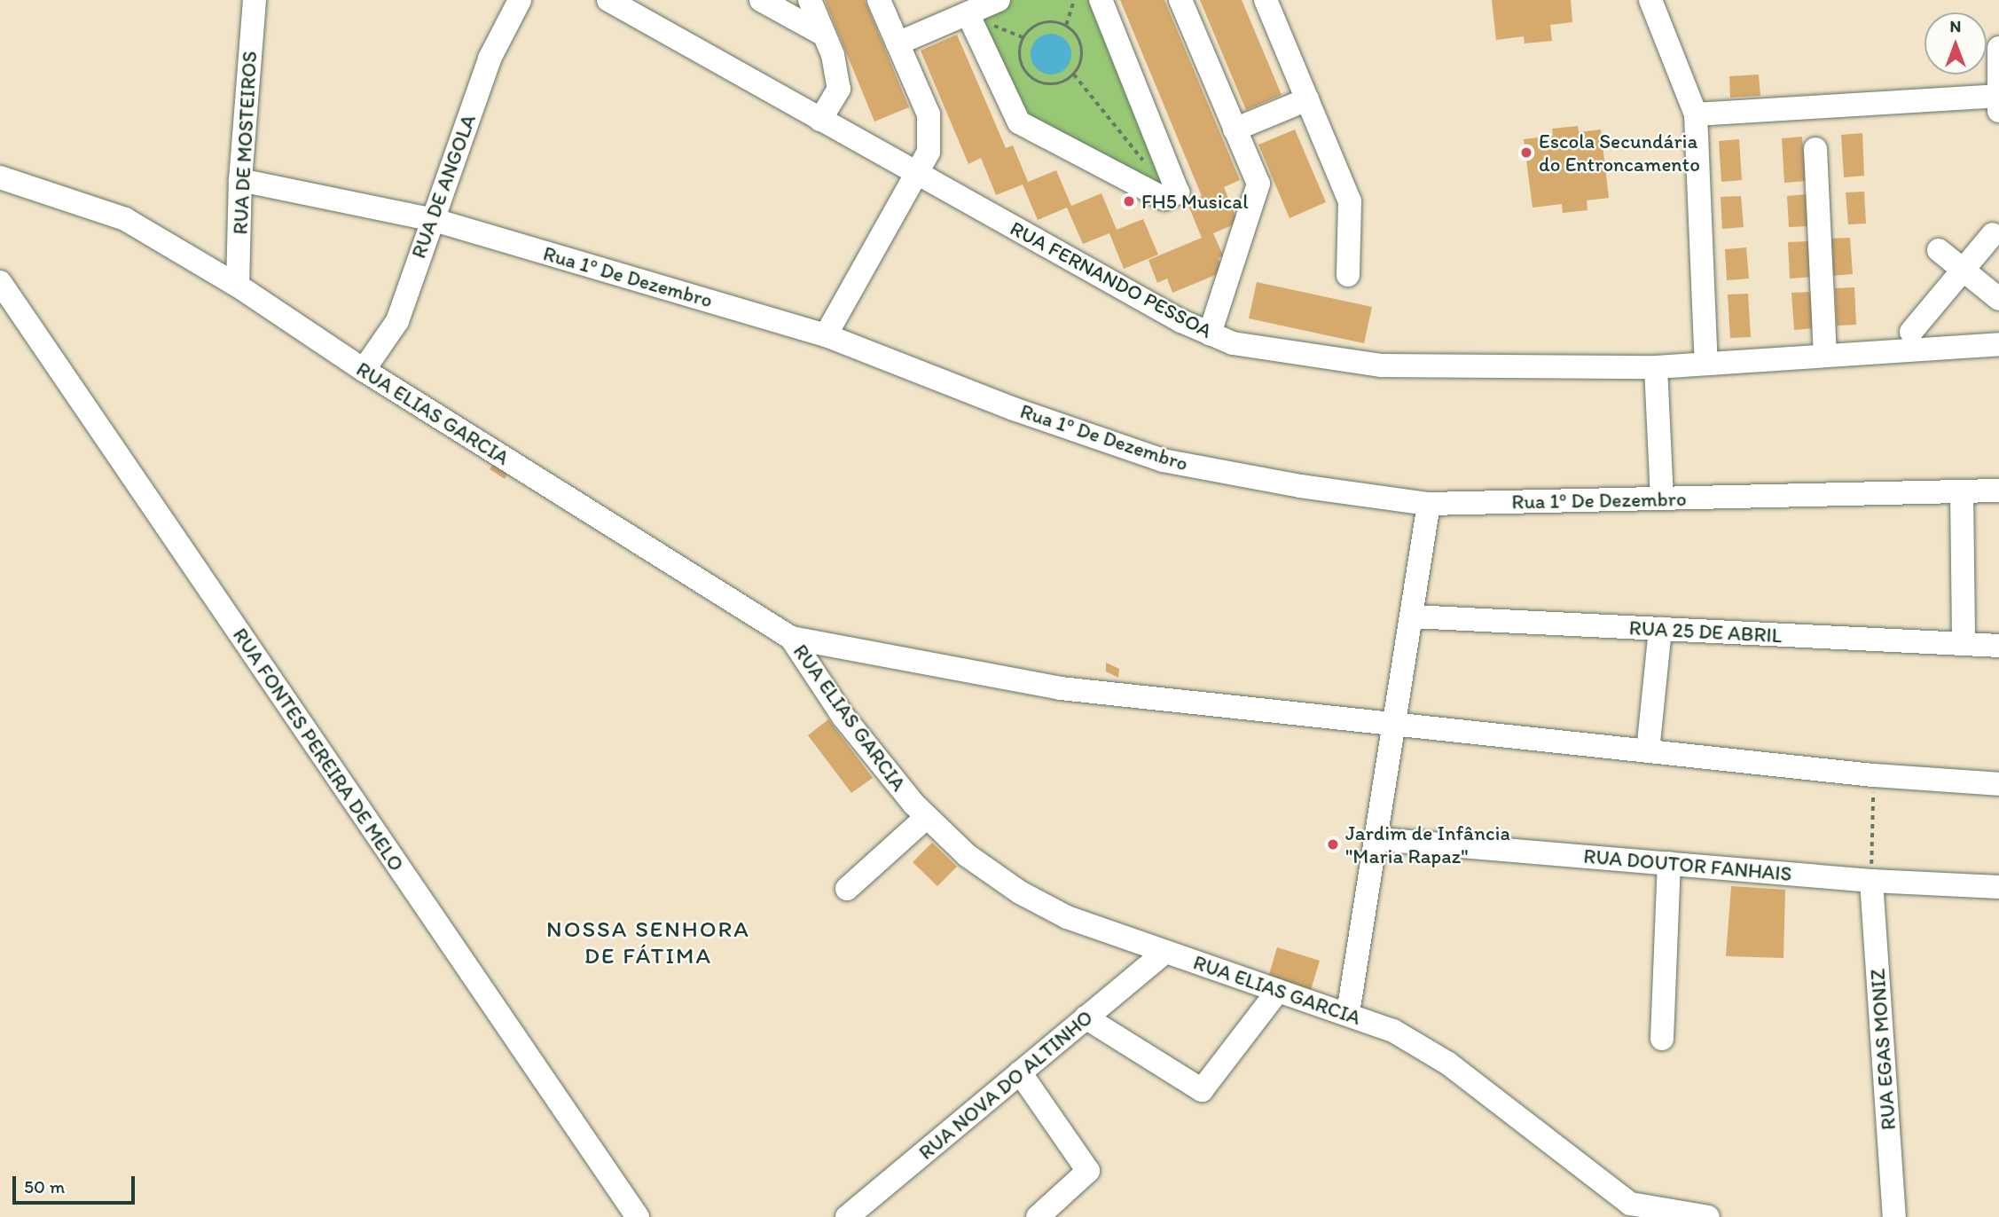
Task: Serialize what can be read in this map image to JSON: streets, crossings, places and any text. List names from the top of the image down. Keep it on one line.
{"streets":{"street":["RUA DE MOSTEIROS","RUA DE ANGOLA","Rua 1º De Dezembro","RUA FERNANDO PESSOA","RUA ELIAS GARCIA","RUA 25 DE ABRIL","RUA FONTES PEREIRA DE MELO","RUA DOUTOR FANHAIS","RUA EGAS MONIZ","RUA NOVA DO ALTINHO"]},"crossings":[["RUA DE MOSTEIROS","Rua 1º De Dezembro"],["RUA DE MOSTEIROS","RUA ELIAS GARCIA"],["RUA DE ANGOLA","Rua 1º De Dezembro"],["RUA DE ANGOLA","RUA ELIAS GARCIA"],["RUA ELIAS GARCIA","RUA NOVA DO ALTINHO"],["RUA DOUTOR FANHAIS","RUA EGAS MONIZ"]],"districts":["NOSSA SENHORA DE FÁTIMA"],"places":["Escola Secundária do Entroncamento","FH5 Musical","Jardim de Infância \"Maria Rapaz\""],"scale_bar":"50 m","north":"top"}
